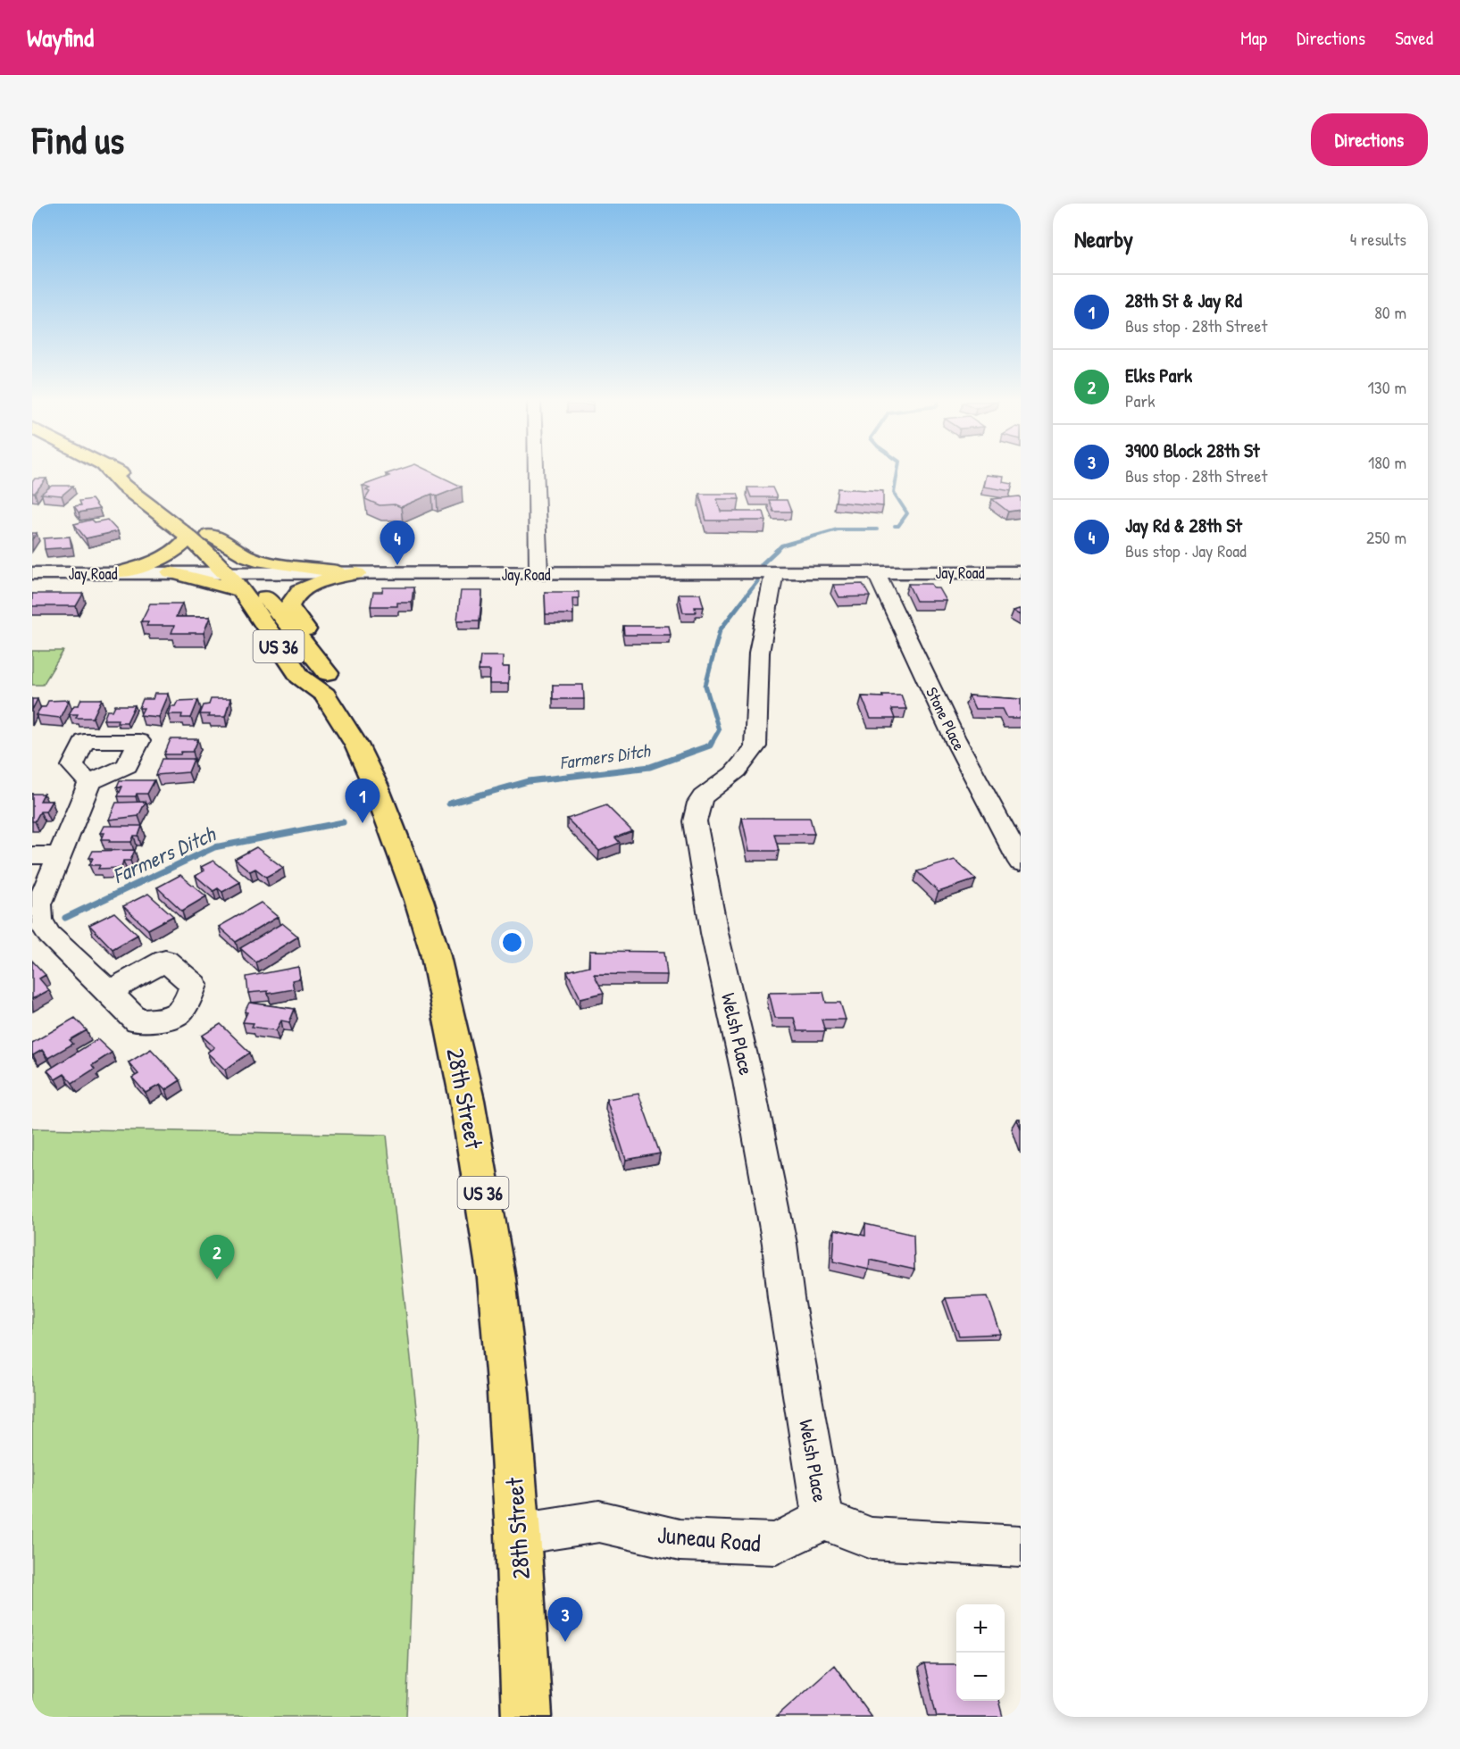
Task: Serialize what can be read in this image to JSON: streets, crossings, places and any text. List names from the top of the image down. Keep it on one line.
{"streets":{"highway":["US 36","28th Street"],"street":["Jay Road","Stone Place","Welsh Place","Juneau Road"]},"crossings":[["Jay Road","US 36"],["Jay Road","Stone Place"],["Jay Road","Welsh Place"],["Jay Road","28th Street"],["US 36","28th Street"],["Welsh Place","Juneau Road"],["28th Street","Juneau Road"]],"water":["Farmers Ditch"],"page":{"header":"Wayfind","nav":["Map","Directions","Saved"],"buttons":"Directions","title":"Find us","heading":["Nearby","4 results"],"list":[{"mark":"1","name":"28th St & Jay Rd","note":"Bus stop · 28th Street","value":"80 m"},{"mark":"2","name":"Elks Park","note":"Park","value":"130 m"},{"mark":"3","name":"3900 Block 28th St","note":"Bus stop · 28th Street","value":"180 m"},{"mark":"4","name":"Jay Rd & 28th St","note":"Bus stop · Jay Road","value":"250 m"}],"pins":["4","1","2","3"],"map_buttons":["+","−"]}}
